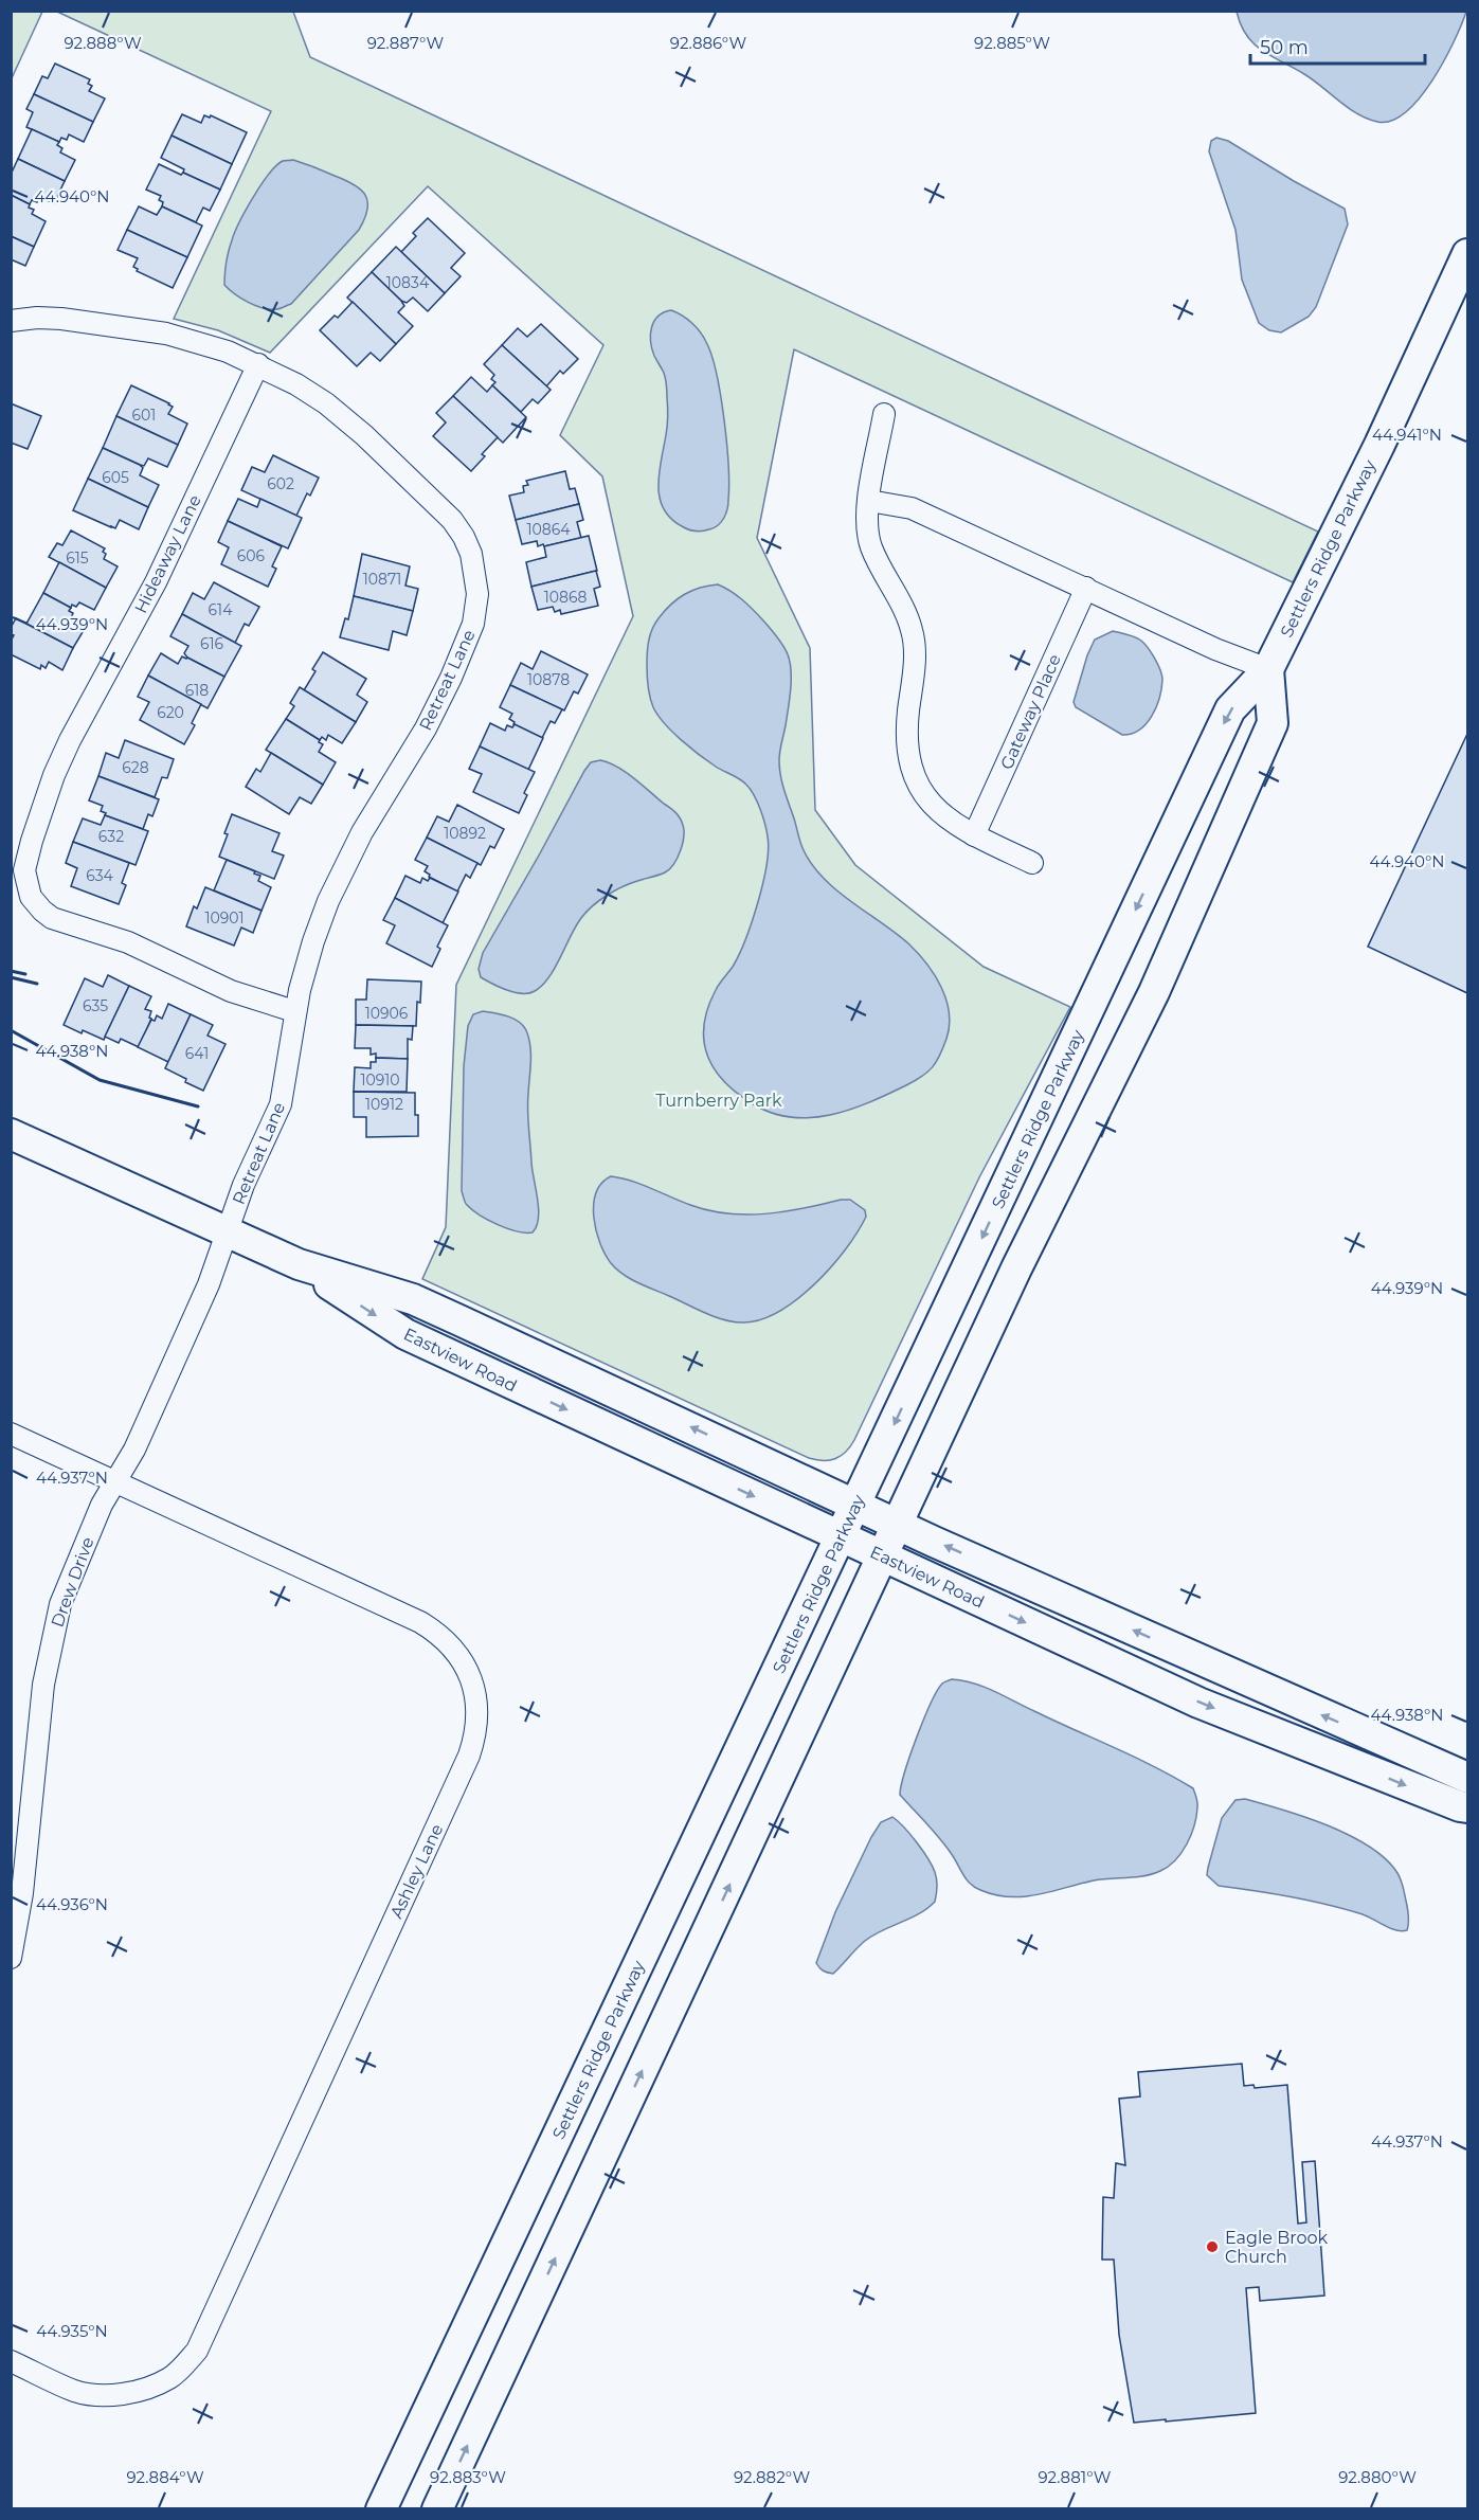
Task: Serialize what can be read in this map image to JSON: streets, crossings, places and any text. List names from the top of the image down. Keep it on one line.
{"streets":{"street":["Settlers Ridge Parkway","Hideaway Lane","Retreat Lane","Gateway Place","Eastview Road","Drew Drive","Ashley Lane"]},"crossings":[["Settlers Ridge Parkway","Eastview Road"],["Hideaway Lane","Retreat Lane"],["Retreat Lane","Eastview Road"],["Retreat Lane","Drew Drive"],["Eastview Road","Drew Drive"],["Drew Drive","Ashley Lane"]],"parks":["Turnberry Park"],"places":["Eagle Brook Church"],"house_numbers":["10834","601","605","602","10864","606","615","10871","10868","614","616","10878","618","620","628","10892","632","634","10901","635","10906","641","10910","10912"],"scale_bar":"50 m","coordinates":["92.888°W","92.887°W","92.886°W","92.885°W","44.940°N","44.941°N","44.939°N","44.938°N","44.937°N","44.936°N","44.935°N","92.884°W","92.883°W","92.882°W","92.881°W","92.880°W"]}
